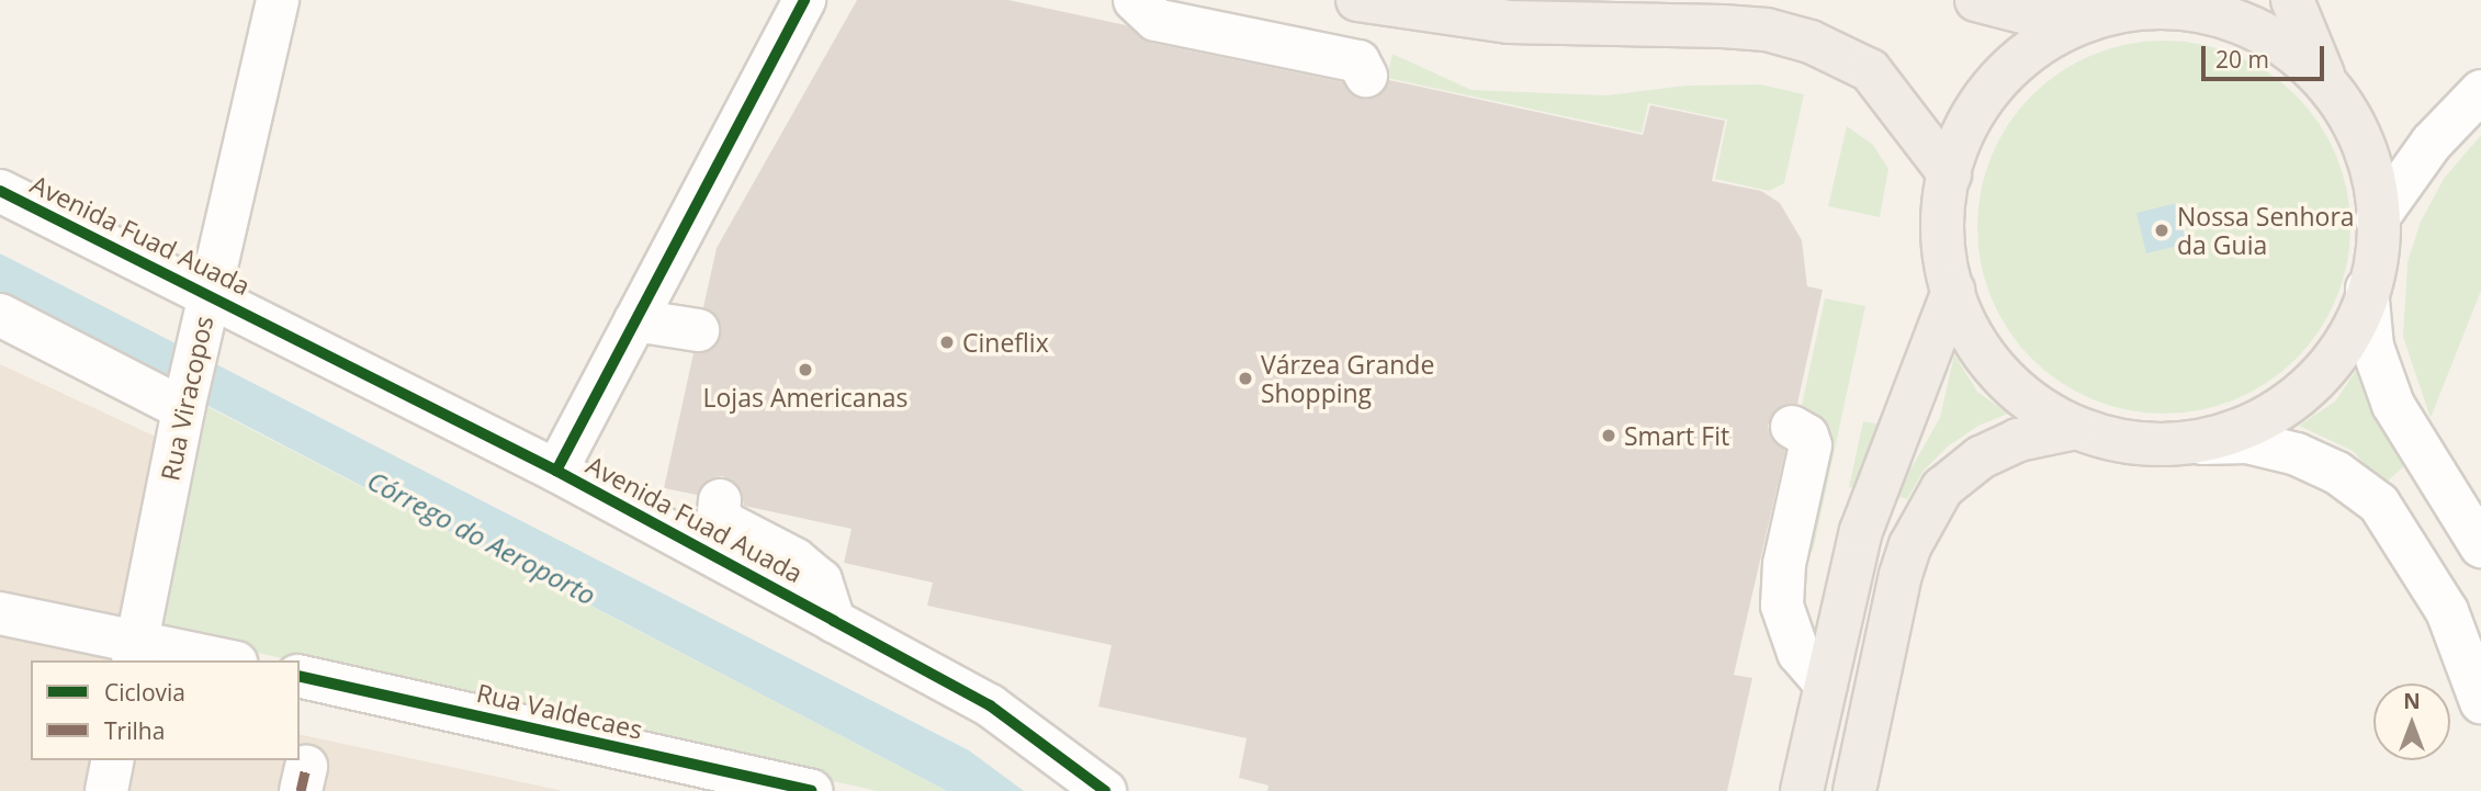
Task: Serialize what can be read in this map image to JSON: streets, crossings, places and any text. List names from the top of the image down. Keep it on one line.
{"streets":{"street":["Avenida Fuad Auada","Rua Viracopos","Rua Valdecaes"]},"crossings":[["Avenida Fuad Auada","Rua Viracopos"]],"water":["Córrego do Aeroporto"],"places":["Nossa Senhora da Guia","Cineflix","Lojas Americanas","Várzea Grande Shopping","Smart Fit"],"legend":["Ciclovia","Trilha"],"scale_bar":"20 m","north":"top"}
